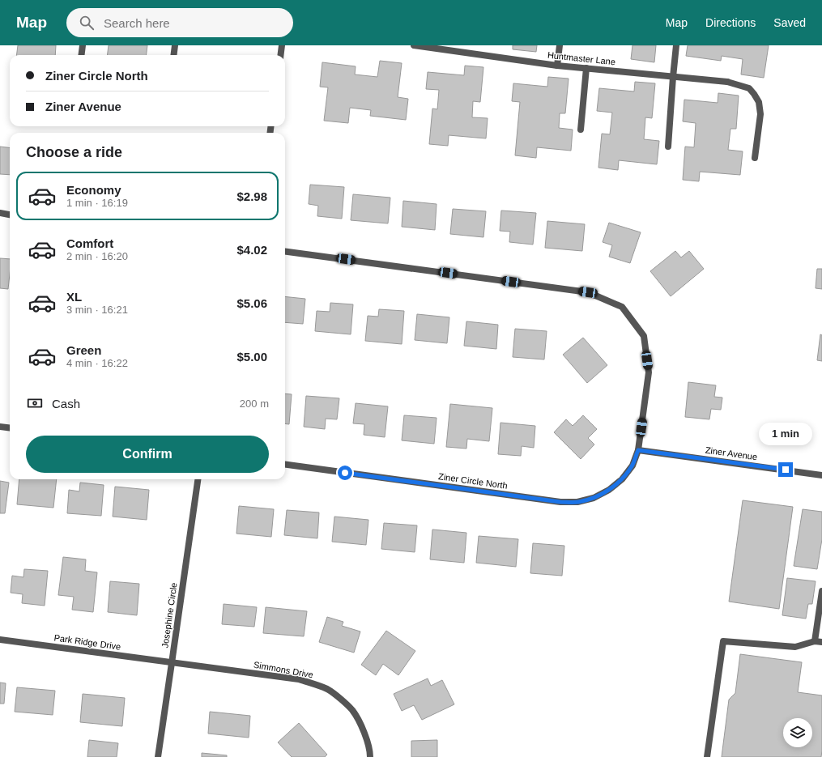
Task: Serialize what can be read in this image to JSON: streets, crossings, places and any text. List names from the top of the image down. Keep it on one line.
{"streets":{"street":["Huntmaster Lane","Ziner Avenue","Ziner Circle North","Josephine Circle","Park Ridge Drive","Simmons Drive"]},"crossings":[["Ziner Avenue","Ziner Circle North"],["Josephine Circle","Park Ridge Drive"],["Josephine Circle","Simmons Drive"],["Park Ridge Drive","Simmons Drive"]],"page":{"header":"Map","search":"Search here","nav":["Map","Directions","Saved"],"banner":["Ziner Circle North","Ziner Avenue"],"heading":"Choose a ride","list":[{"name":"Economy","note":"1 min · 16:19","value":"$2.98"},{"name":"Comfort","note":"2 min · 16:20","value":"$4.02"},{"name":"XL","note":"3 min · 16:21","value":"$5.06"},{"name":"Green","note":"4 min · 16:22","value":"$5.00"}],"pay":["Cash","200 m"],"bubble":"1 min","buttons":"Confirm"}}
